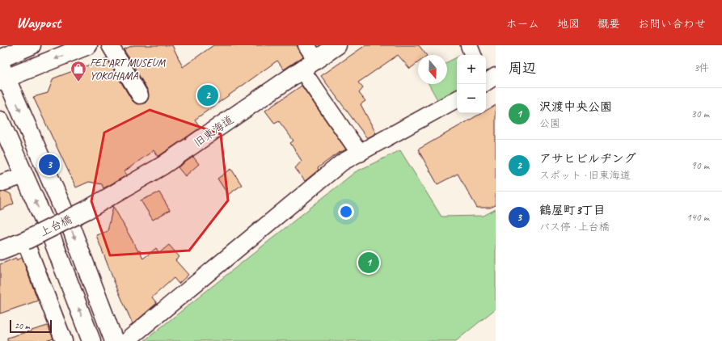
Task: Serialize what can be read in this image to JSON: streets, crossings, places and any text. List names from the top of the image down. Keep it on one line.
{"streets":{"street":["旧東海道","上台橋"]},"crossings":[["旧東海道","上台橋"]],"places":{"shop":["FEI ART MUSEUM YOKOHAMA"]},"scale_bar":"20 m","north":"bottom","page":{"header":"Waypost","nav":["ホーム","地図","概要","お問い合わせ"],"heading":["周辺","3件"],"map_buttons":["+","−"],"pins":["2","3","1"],"list":[{"mark":"1","name":"沢渡中央公園","note":"公園","value":"30 m"},{"mark":"2","name":"アサヒビルヂング","note":"スポット · 旧東海道","value":"90 m"},{"mark":"3","name":"鶴屋町3丁目","note":"バス停 · 上台橋","value":"140 m"}],"scale":"20 m"}}
